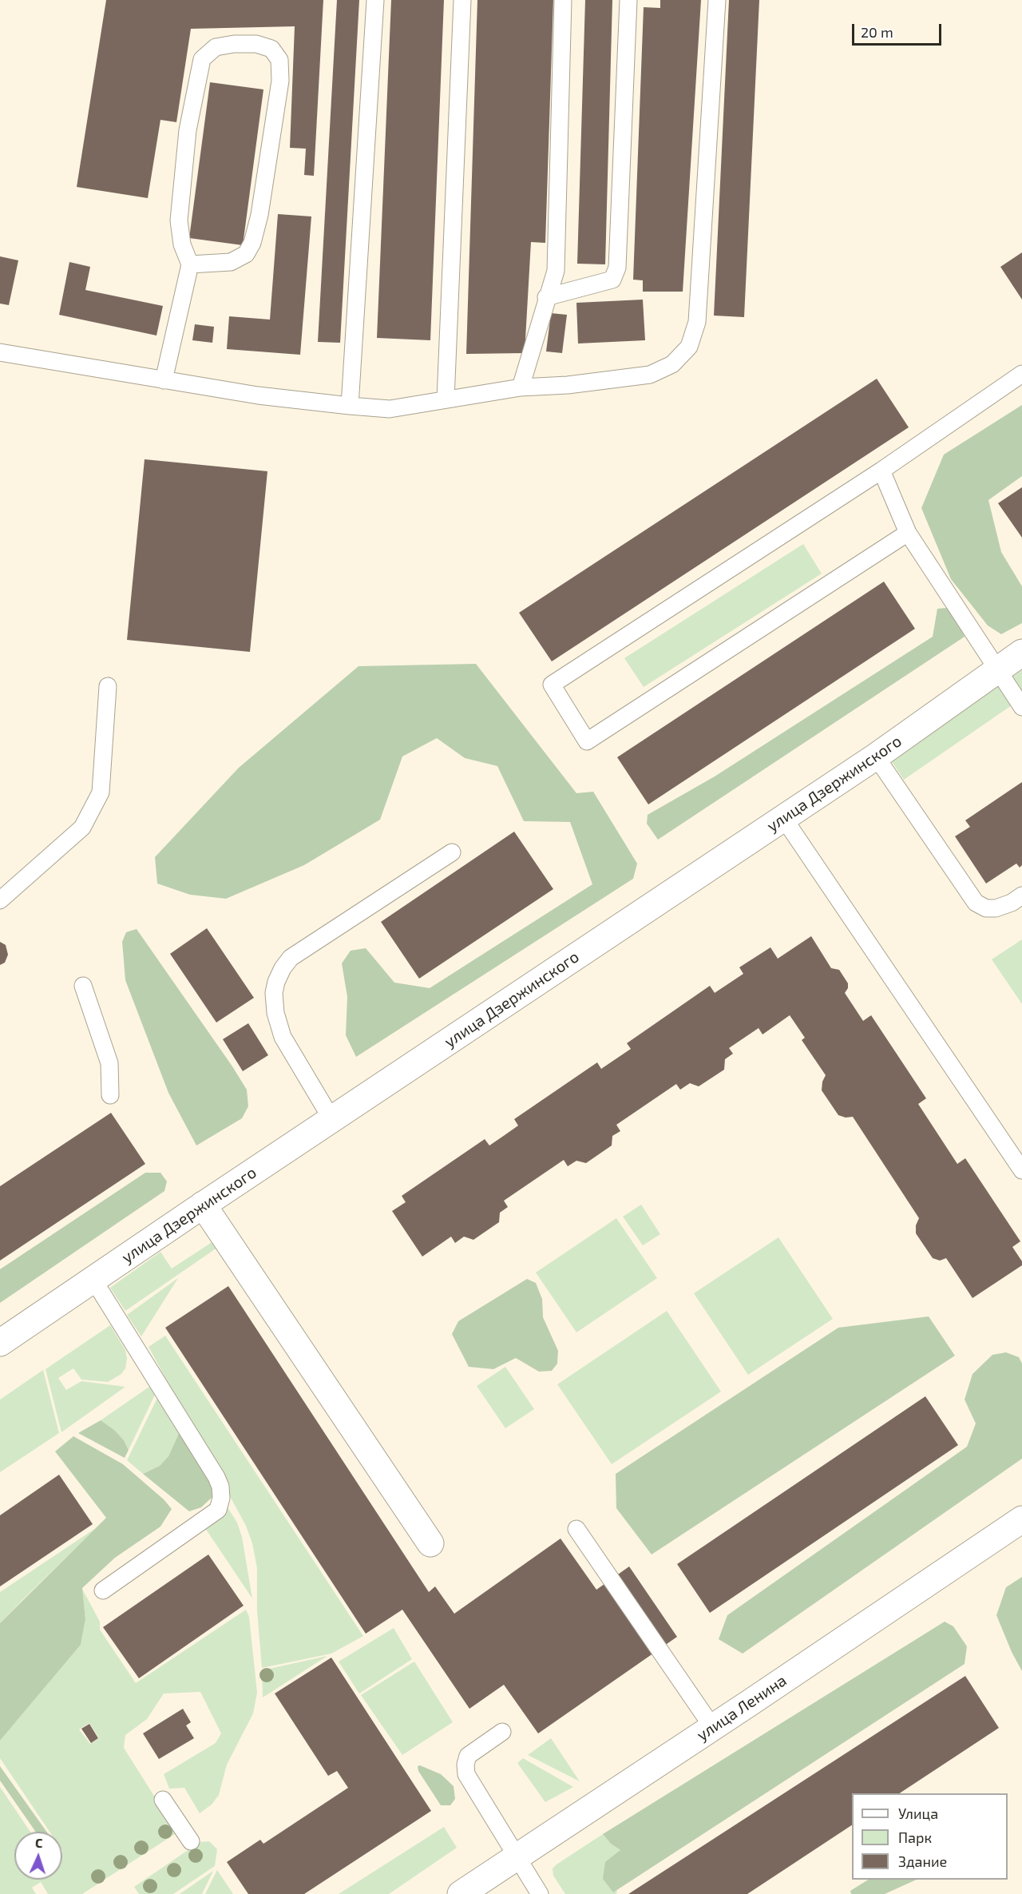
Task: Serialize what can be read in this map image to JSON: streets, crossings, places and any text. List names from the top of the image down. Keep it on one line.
{"streets":{"street":["улица Дзержинского","улица Ленина"]},"legend":["Улица","Парк","Здание"],"scale_bar":"20 m","north":"top"}
